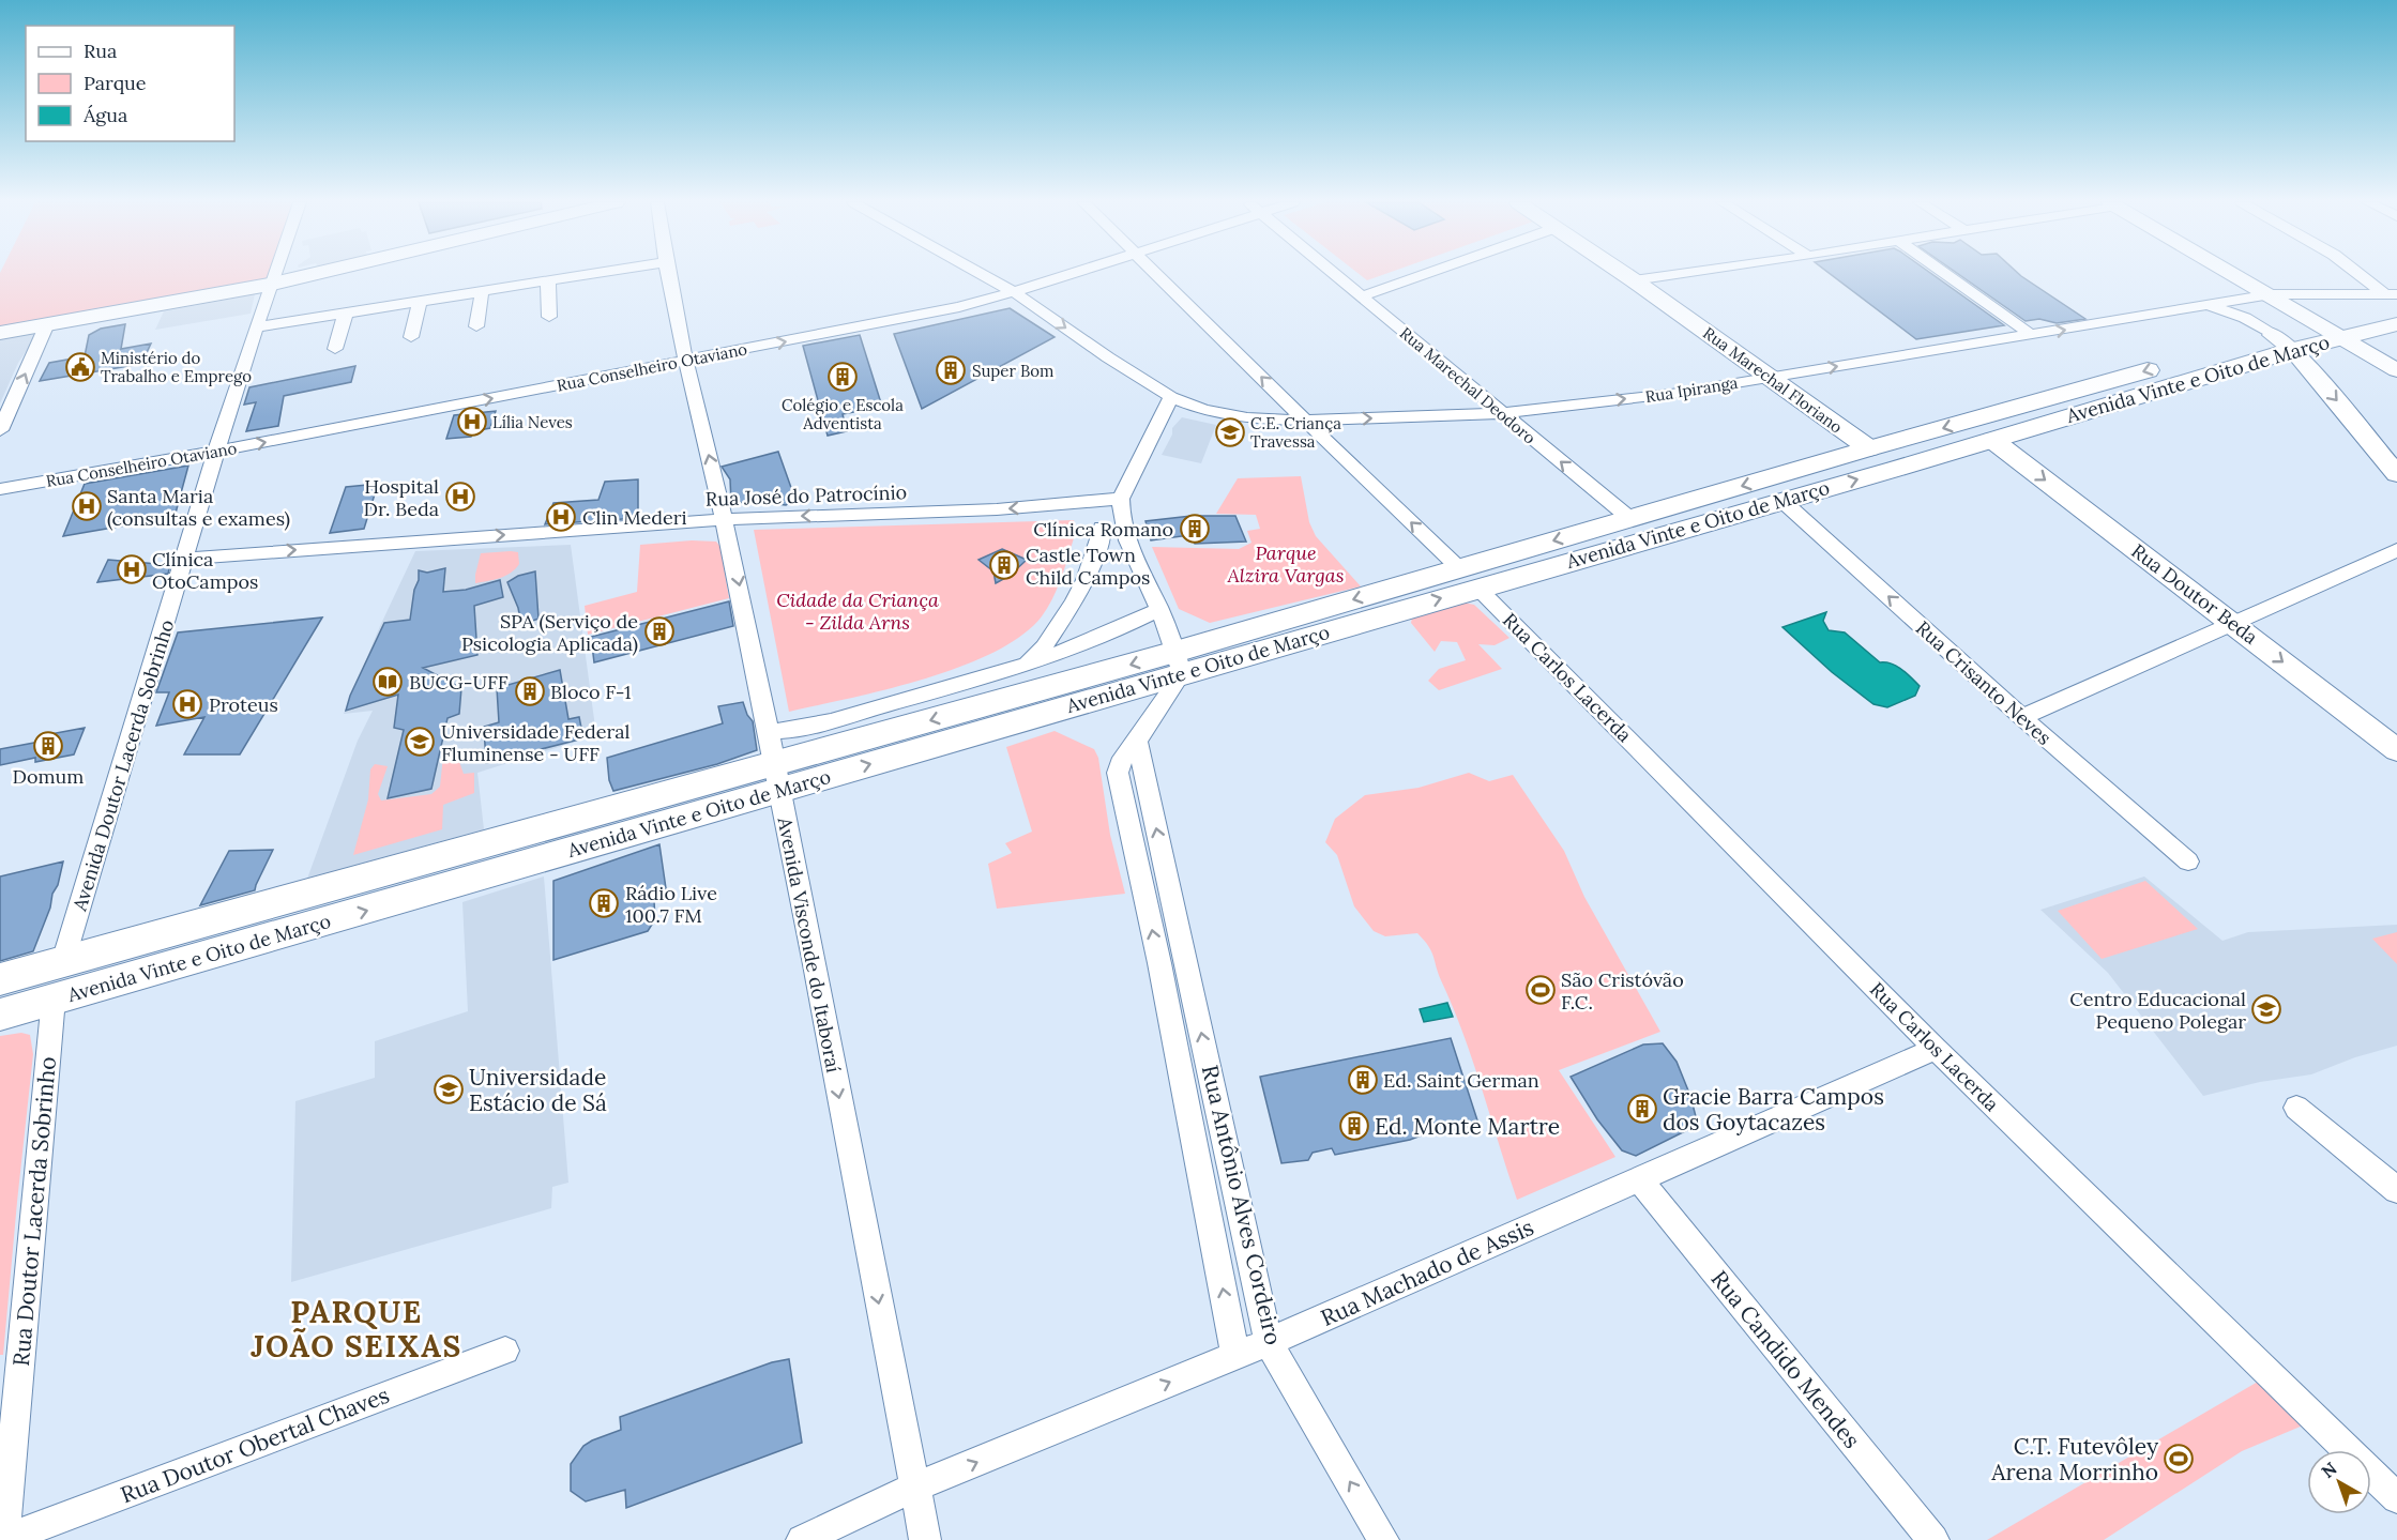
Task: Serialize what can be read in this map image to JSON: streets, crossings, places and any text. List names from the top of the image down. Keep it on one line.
{"streets":{"main road":["Avenida Vinte e Oito de Março","Rua Marechal Floriano","Rua Doutor Beda"],"street":["Rua Conselheiro Otaviano","Rua Marechal Deodoro","Rua Ipiranga","Rua José do Patrocínio","Rua Carlos Lacerda","Rua Crisanto Neves","Avenida Doutor Lacerda Sobrinho","Avenida Visconde do Itaboraí","Rua Antônio Alves Cordeiro","Rua Doutor Lacerda Sobrinho","Rua Machado de Assis","Rua Candido Mendes","Rua Doutor Obertal Chaves"]},"crossings":[["Rua Conselheiro Otaviano","Rua Ipiranga"],["Rua Conselheiro Otaviano","Avenida Doutor Lacerda Sobrinho"],["Rua Conselheiro Otaviano","Avenida Visconde do Itaboraí"],["Avenida Vinte e Oito de Março","Rua Marechal Floriano"],["Avenida Vinte e Oito de Março","Rua Marechal Deodoro"],["Avenida Vinte e Oito de Março","Rua Ipiranga"],["Avenida Vinte e Oito de Março","Rua Doutor Beda"],["Avenida Vinte e Oito de Março","Rua Carlos Lacerda"],["Avenida Vinte e Oito de Março","Rua Crisanto Neves"],["Avenida Vinte e Oito de Março","Avenida Doutor Lacerda Sobrinho"],["Avenida Vinte e Oito de Março","Avenida Visconde do Itaboraí"],["Avenida Vinte e Oito de Março","Rua Antônio Alves Cordeiro"],["Avenida Vinte e Oito de Março","Rua Doutor Lacerda Sobrinho"],["Rua Marechal Floriano","Rua Ipiranga"],["Rua Marechal Deodoro","Rua Ipiranga"],["Rua Ipiranga","Rua Carlos Lacerda"],["Rua José do Patrocínio","Avenida Doutor Lacerda Sobrinho"],["Rua José do Patrocínio","Avenida Visconde do Itaboraí"],["Rua Carlos Lacerda","Rua Machado de Assis"],["Avenida Visconde do Itaboraí","Rua Machado de Assis"],["Rua Antônio Alves Cordeiro","Rua Machado de Assis"],["Rua Doutor Lacerda Sobrinho","Rua Doutor Obertal Chaves"],["Rua Machado de Assis","Rua Candido Mendes"]],"one_way":["Rua Marechal Deodoro","Rua Ipiranga","Rua Crisanto Neves","Rua Antônio Alves Cordeiro"],"districts":["PARQUE JOÃO SEIXAS"],"parks":["Parque Alzira Vargas","Cidade da Criança - Zilda Arns"],"places":{"public building":["Ministério do Trabalho e Emprego"],"building":["Super Bom","Colégio e Escola Adventista","Clínica Romano","Castle Town Child Campos","SPA (Serviço de Psicologia Aplicada)","Bloco F-1","Domum","Rádio Live 100.7 FM","Ed. Saint German","Gracie Barra Campos dos Goytacazes","Ed. Monte Martre"],"hospital":["Lília Neves","Hospital Dr. Beda","Santa Maria (consultas e exames)","Clin Mederi","Clínica OtoCampos","Proteus"],"school or university":["C.E. Criança Travessa","Universidade Federal Fluminense - UFF","Centro Educacional Pequeno Polegar","Universidade Estácio de Sá"],"library":["BUCG-UFF"],"sports":["São Cristóvão F.C.","C.T. Futevôley Arena Morrinho"]},"legend":["Rua","Parque","Água"],"north":"top left"}
